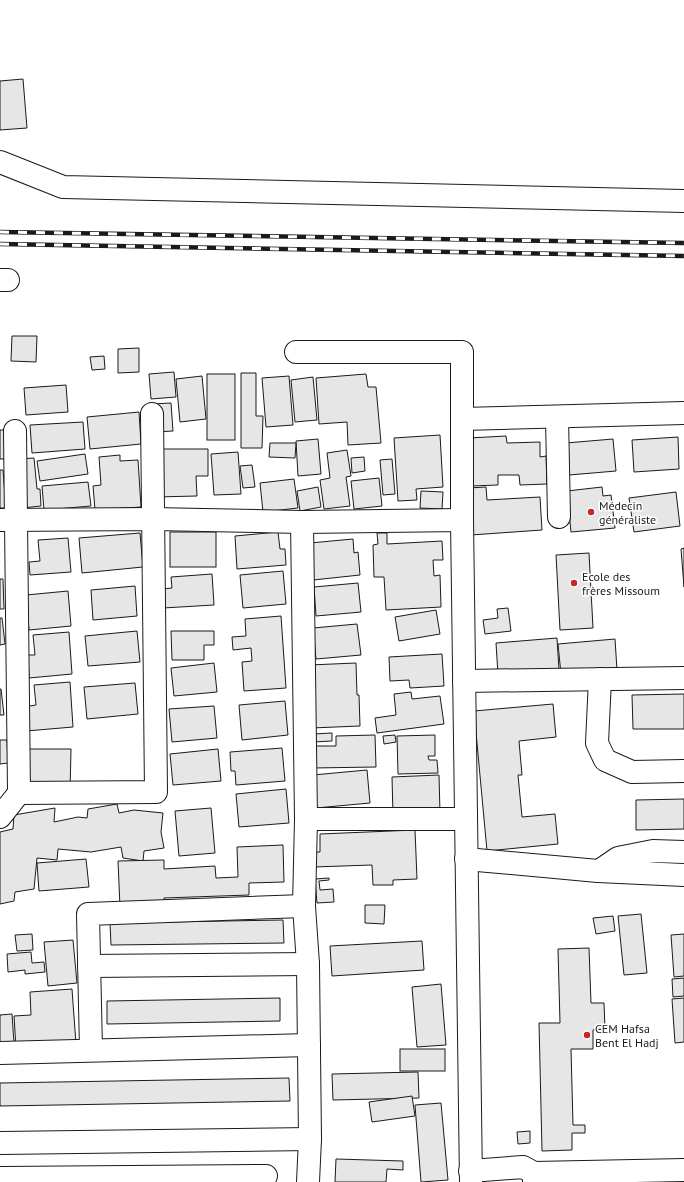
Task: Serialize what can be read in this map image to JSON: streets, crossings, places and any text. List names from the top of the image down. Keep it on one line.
{"places":["Médecin généraliste","Ecole des frères Missoum","CEM Hafsa Bent El Hadj"]}
